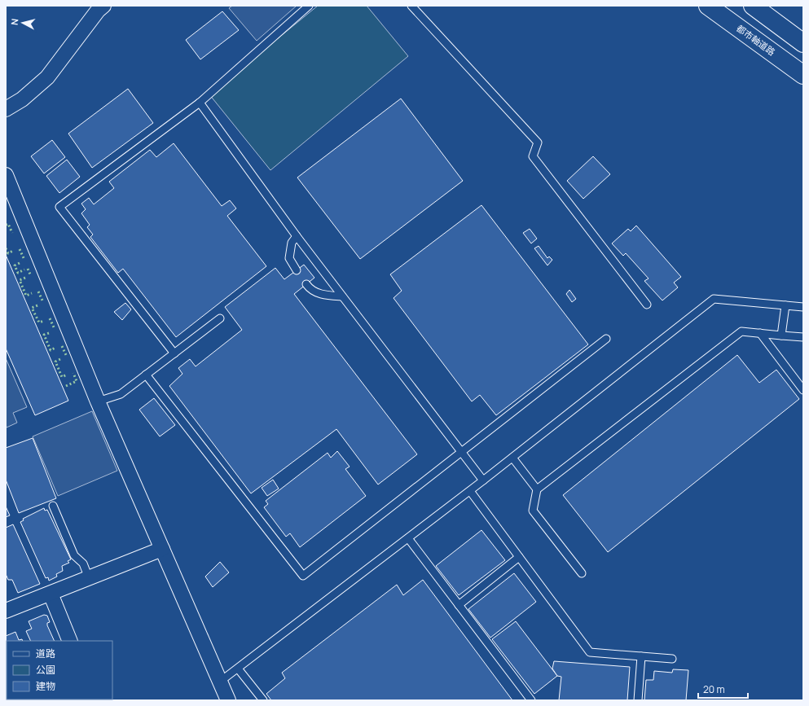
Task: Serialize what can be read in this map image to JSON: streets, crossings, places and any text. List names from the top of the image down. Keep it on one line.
{"streets":{"main road":["都市軸道路"]},"legend":["道路","公園","建物"],"scale_bar":"20 m","north":"left"}
